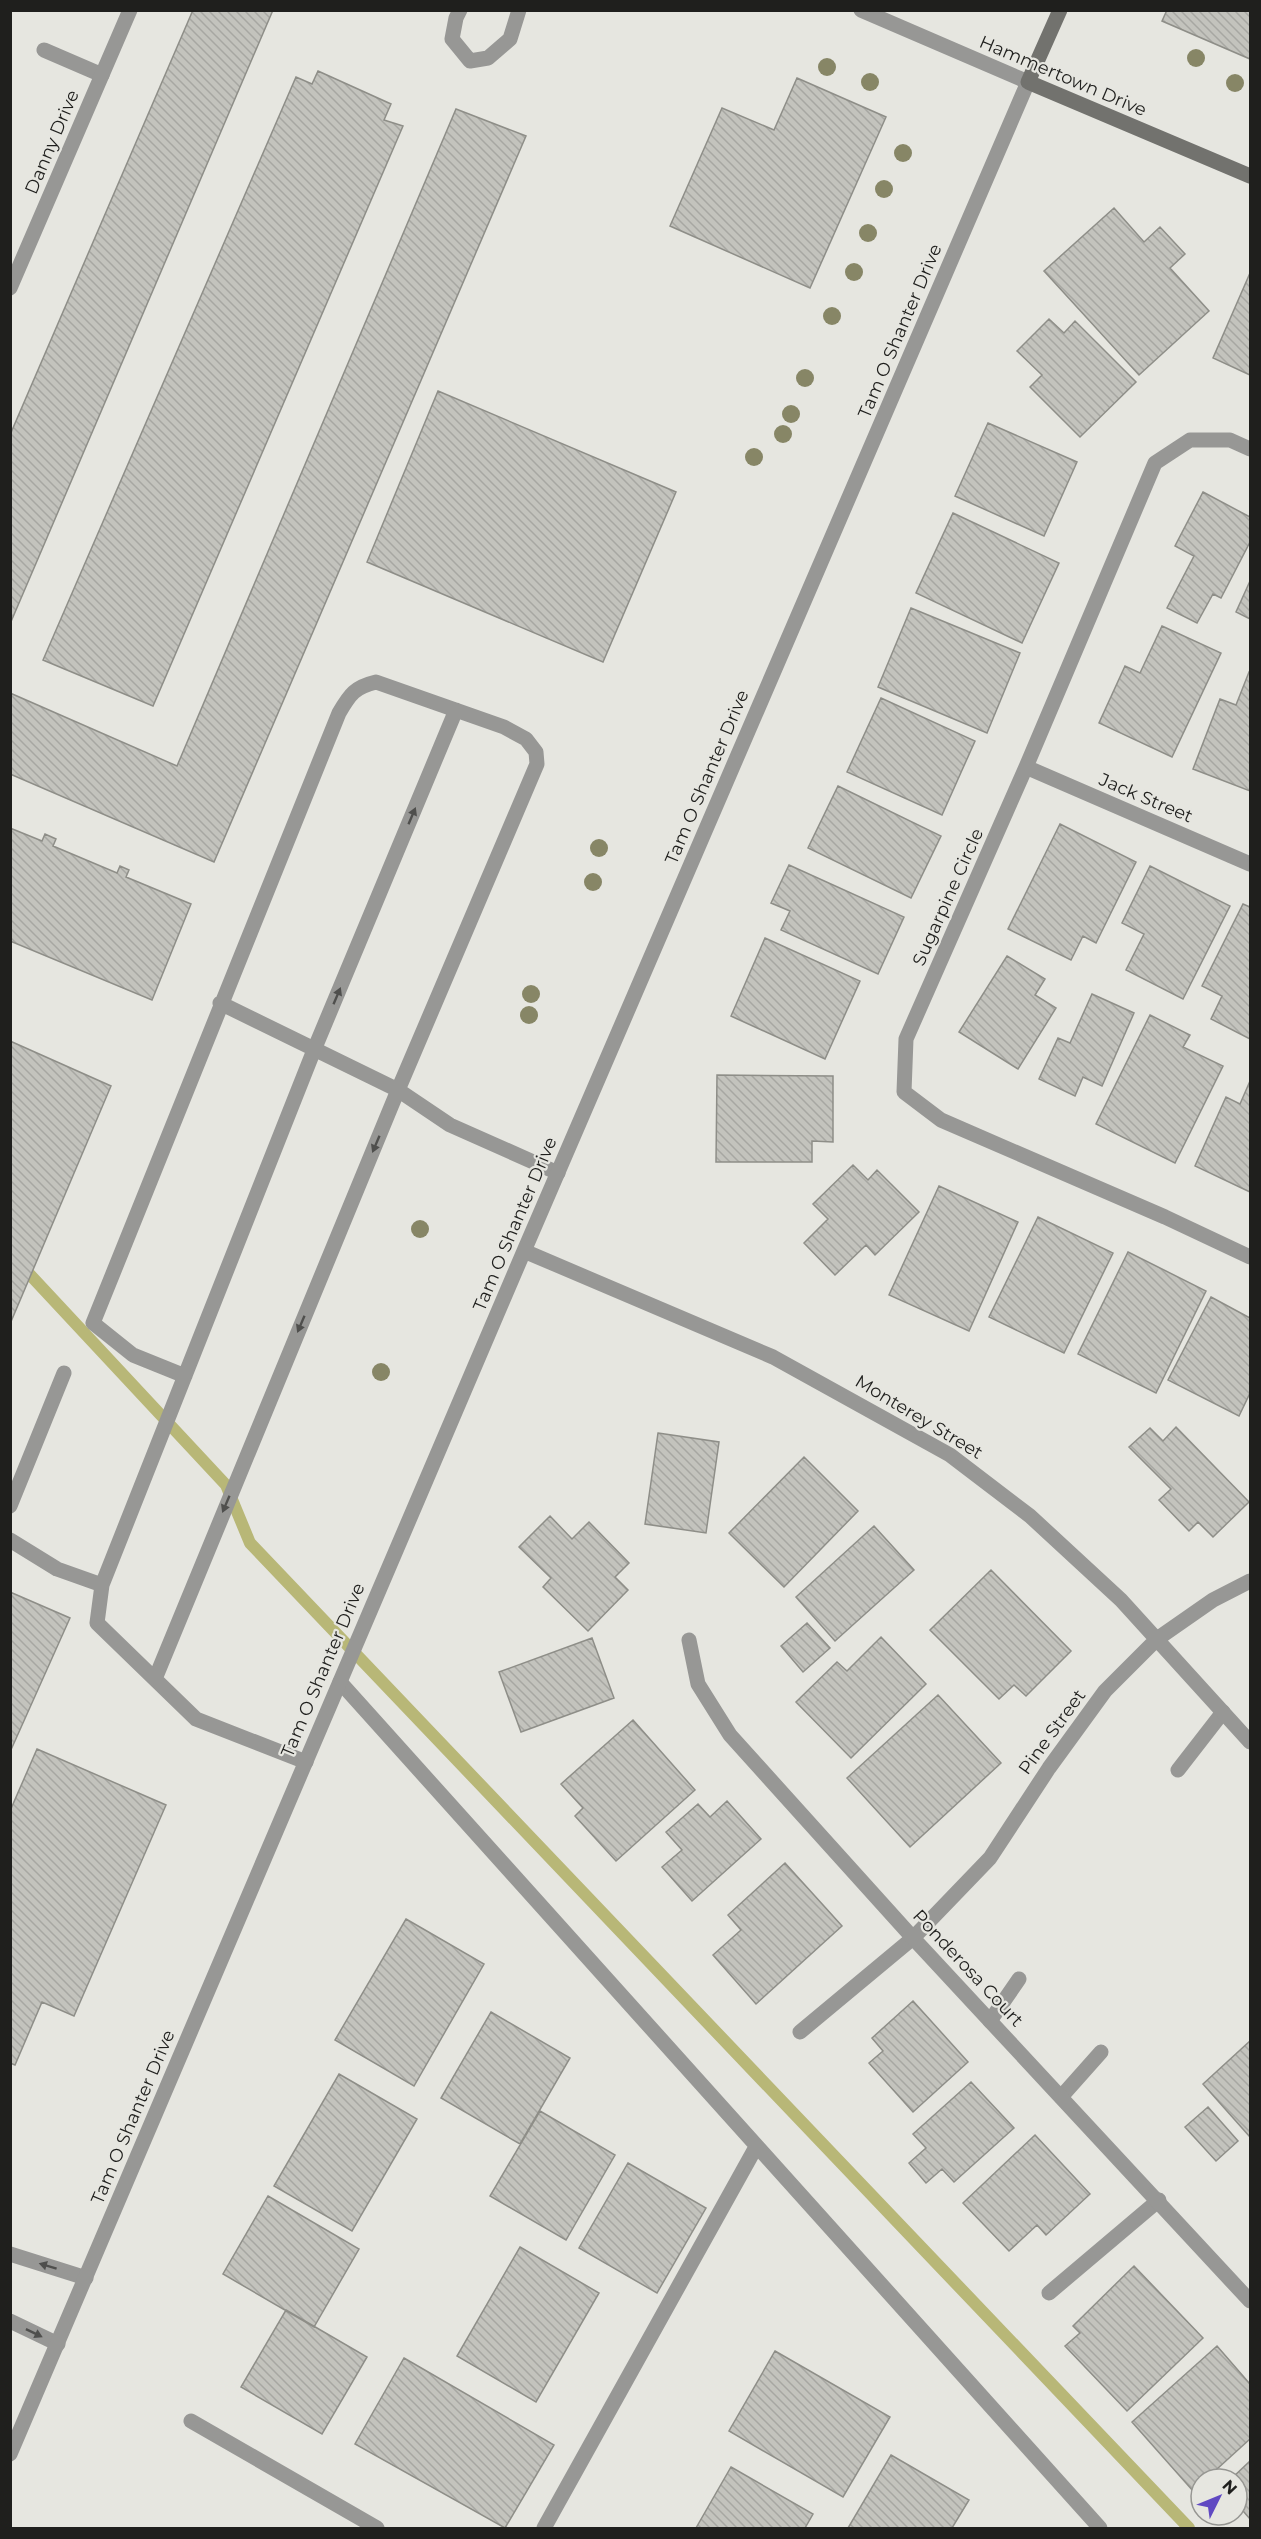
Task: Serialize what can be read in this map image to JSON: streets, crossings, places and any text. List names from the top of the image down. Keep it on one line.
{"streets":{"street":["Hammertown Drive","Danny Drive","Tam O Shanter Drive","Jack Street","Sugarpine Circle","Monterey Street","Pine Street","Ponderosa Court"]},"crossings":[["Hammertown Drive","Tam O Shanter Drive"],["Tam O Shanter Drive","Monterey Street"],["Jack Street","Sugarpine Circle"],["Monterey Street","Pine Street"],["Pine Street","Ponderosa Court"]],"north":"top right"}
